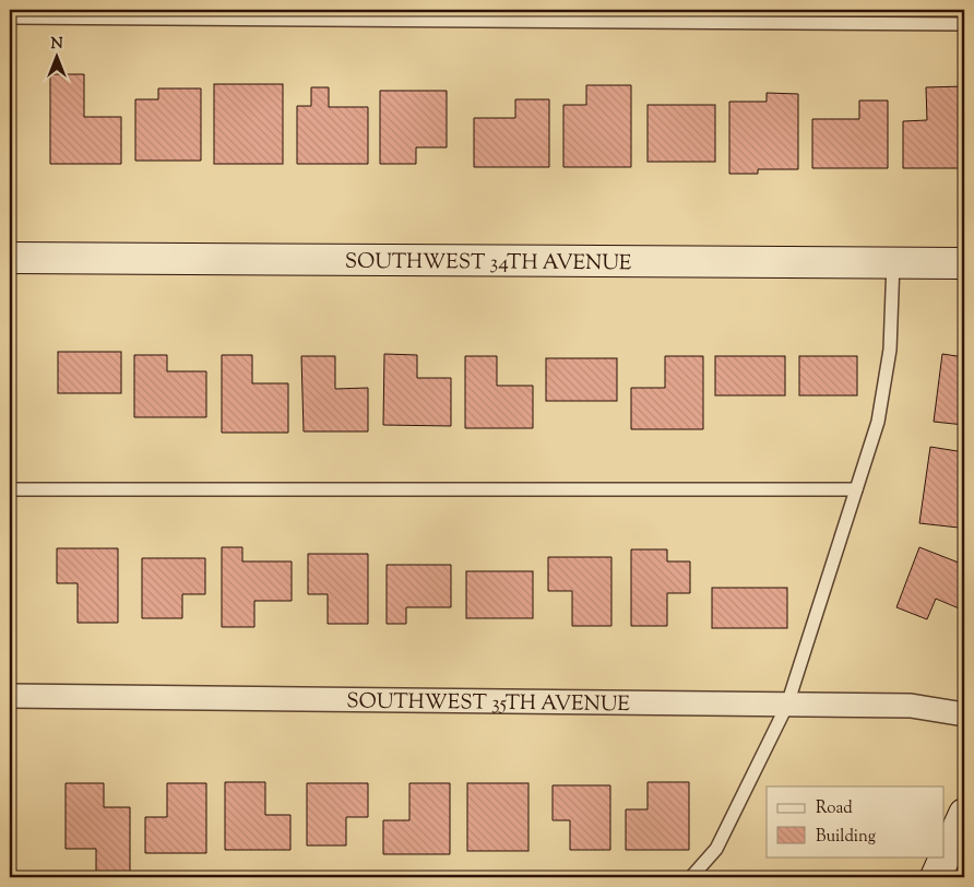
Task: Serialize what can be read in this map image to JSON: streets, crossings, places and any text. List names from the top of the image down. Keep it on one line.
{"streets":{"main road":["SOUTHWEST 34TH AVENUE"],"street":["SOUTHWEST 35TH AVENUE"]},"legend":["Road","Building"],"north":"top"}
